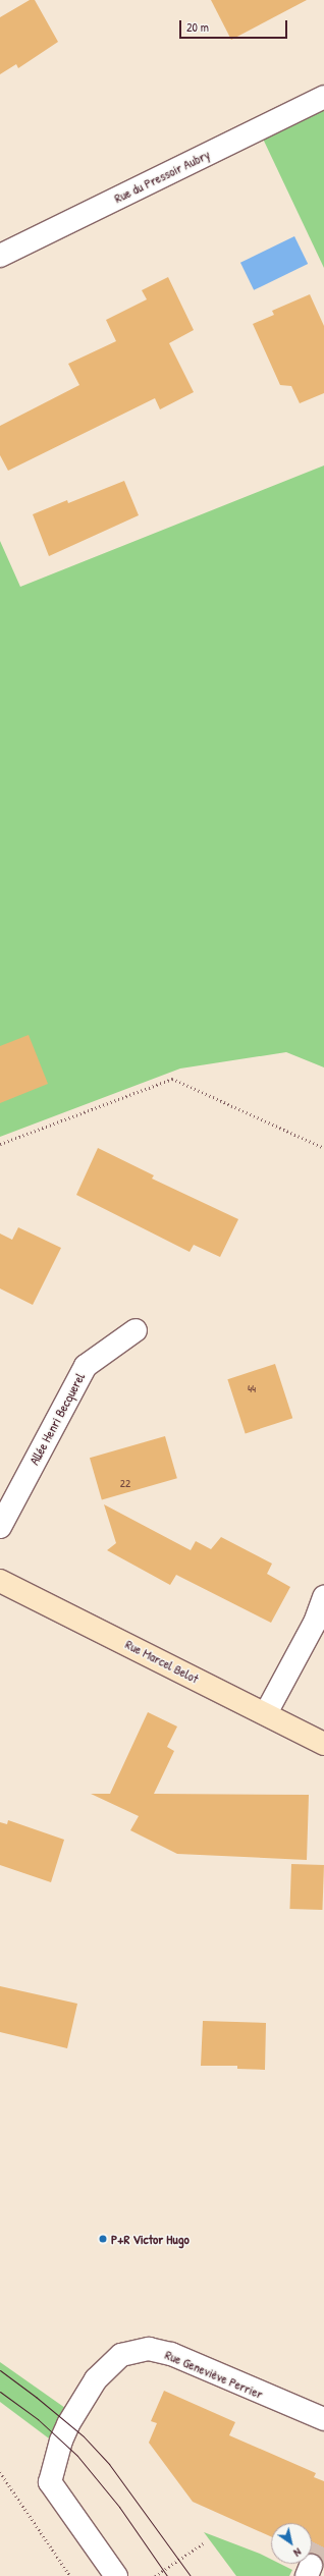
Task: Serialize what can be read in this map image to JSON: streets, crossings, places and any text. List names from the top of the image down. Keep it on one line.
{"streets":{"main road":["Rue Marcel Belot"],"street":["Rue du Pressoir Aubry","Allée Henri Becquerel","Rue Geneviève Perrier"]},"places":["P+R Victor Hugo"],"house_numbers":["44","22"],"scale_bar":"20 m","north":"bottom right"}
